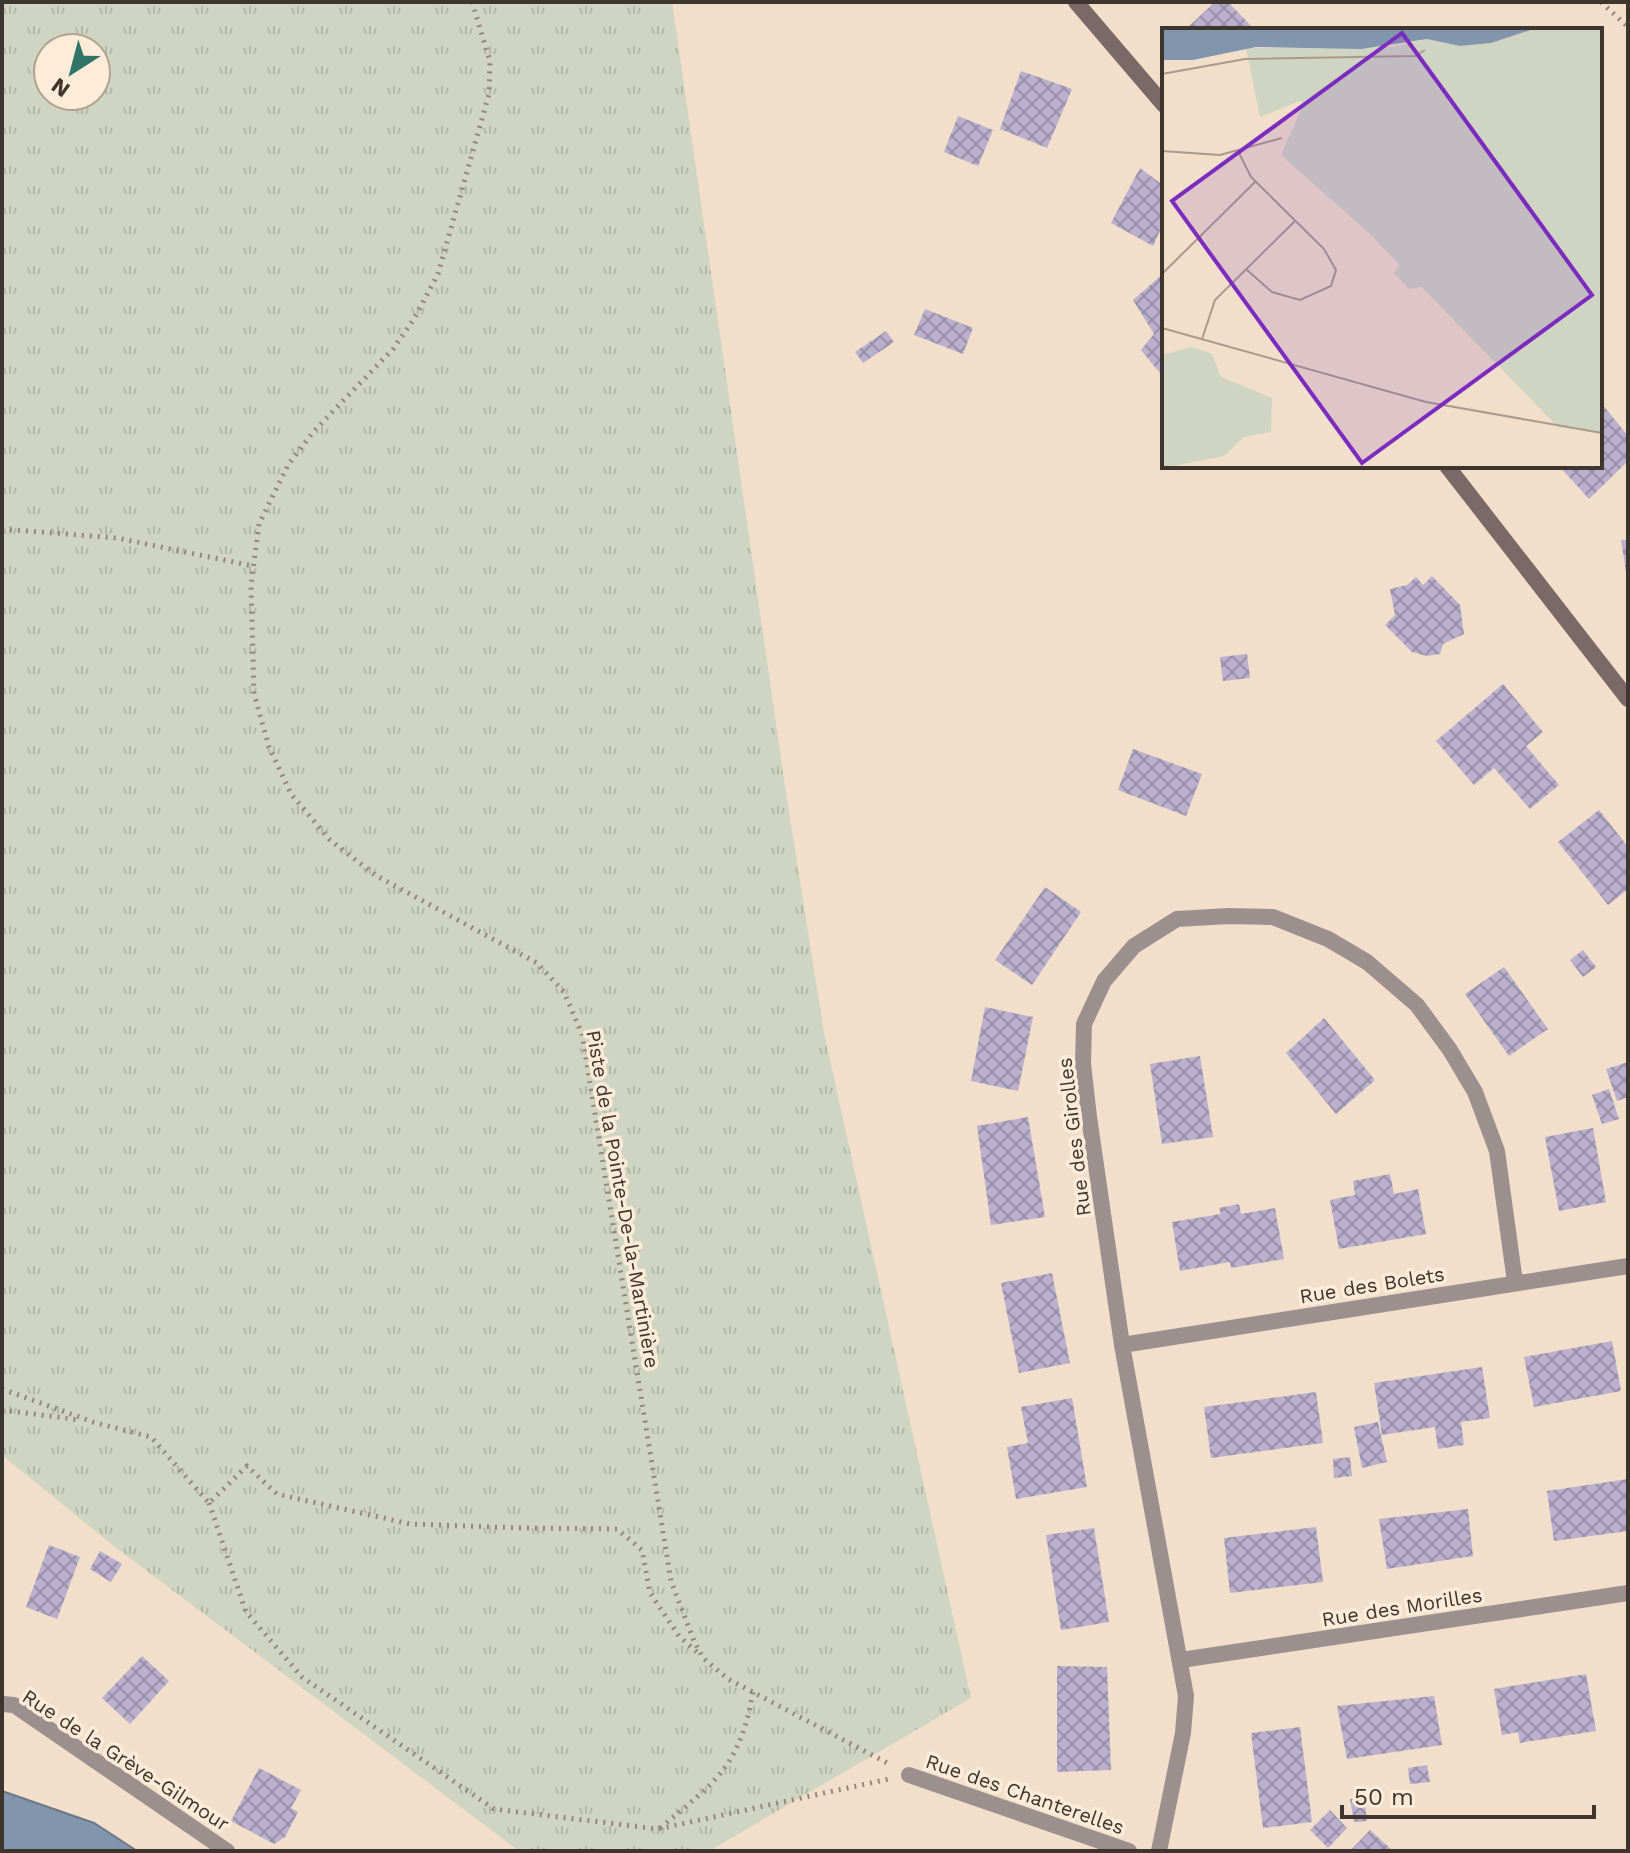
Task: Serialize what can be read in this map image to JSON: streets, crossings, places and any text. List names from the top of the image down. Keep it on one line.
{"streets":{"street":["Rue des Girolles","Rue des Bolets","Rue des Morilles","Rue de la Grève-Gilmour","Rue des Chanterelles"],"path":["Piste de la Pointe-De-la-Martinière"]},"crossings":[["Rue des Girolles","Rue des Bolets"],["Rue des Girolles","Rue des Morilles"],["Piste de la Pointe-De-la-Martinière","Rue des Chanterelles"]],"scale_bar":"50 m","north":"bottom left"}
